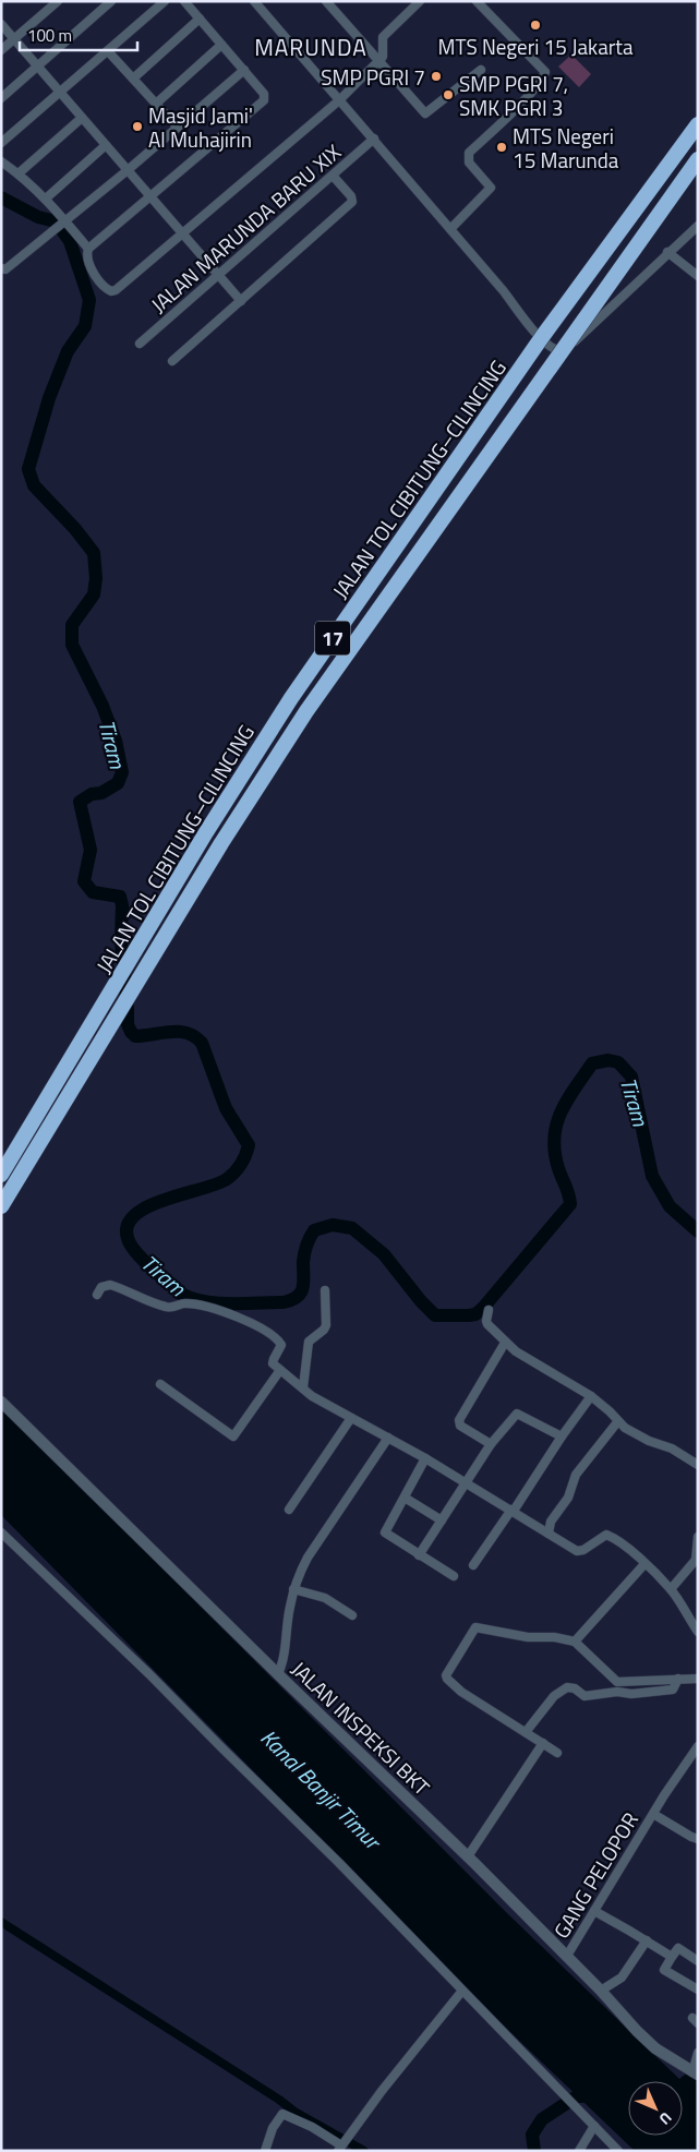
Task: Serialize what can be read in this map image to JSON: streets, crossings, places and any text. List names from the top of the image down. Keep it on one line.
{"streets":{"highway":["JALAN TOL CIBITUNG–CILINCING","17"],"street":["JALAN MARUNDA BARU XIX","JALAN INSPEKSI BKT","GANG PELOPOR"]},"crossings":[["JALAN INSPEKSI BKT","GANG PELOPOR"]],"districts":["MARUNDA"],"water":["Tiram","Kanal Banjir Timur"],"places":["MTS Negeri 15 Jakarta","SMP PGRI 7","SMP PGRI 7, SMK PGRI 3","Masjid Jami' Al Muhajirin","MTS Negeri 15 Marunda"],"scale_bar":"100 m","north":"bottom right"}
